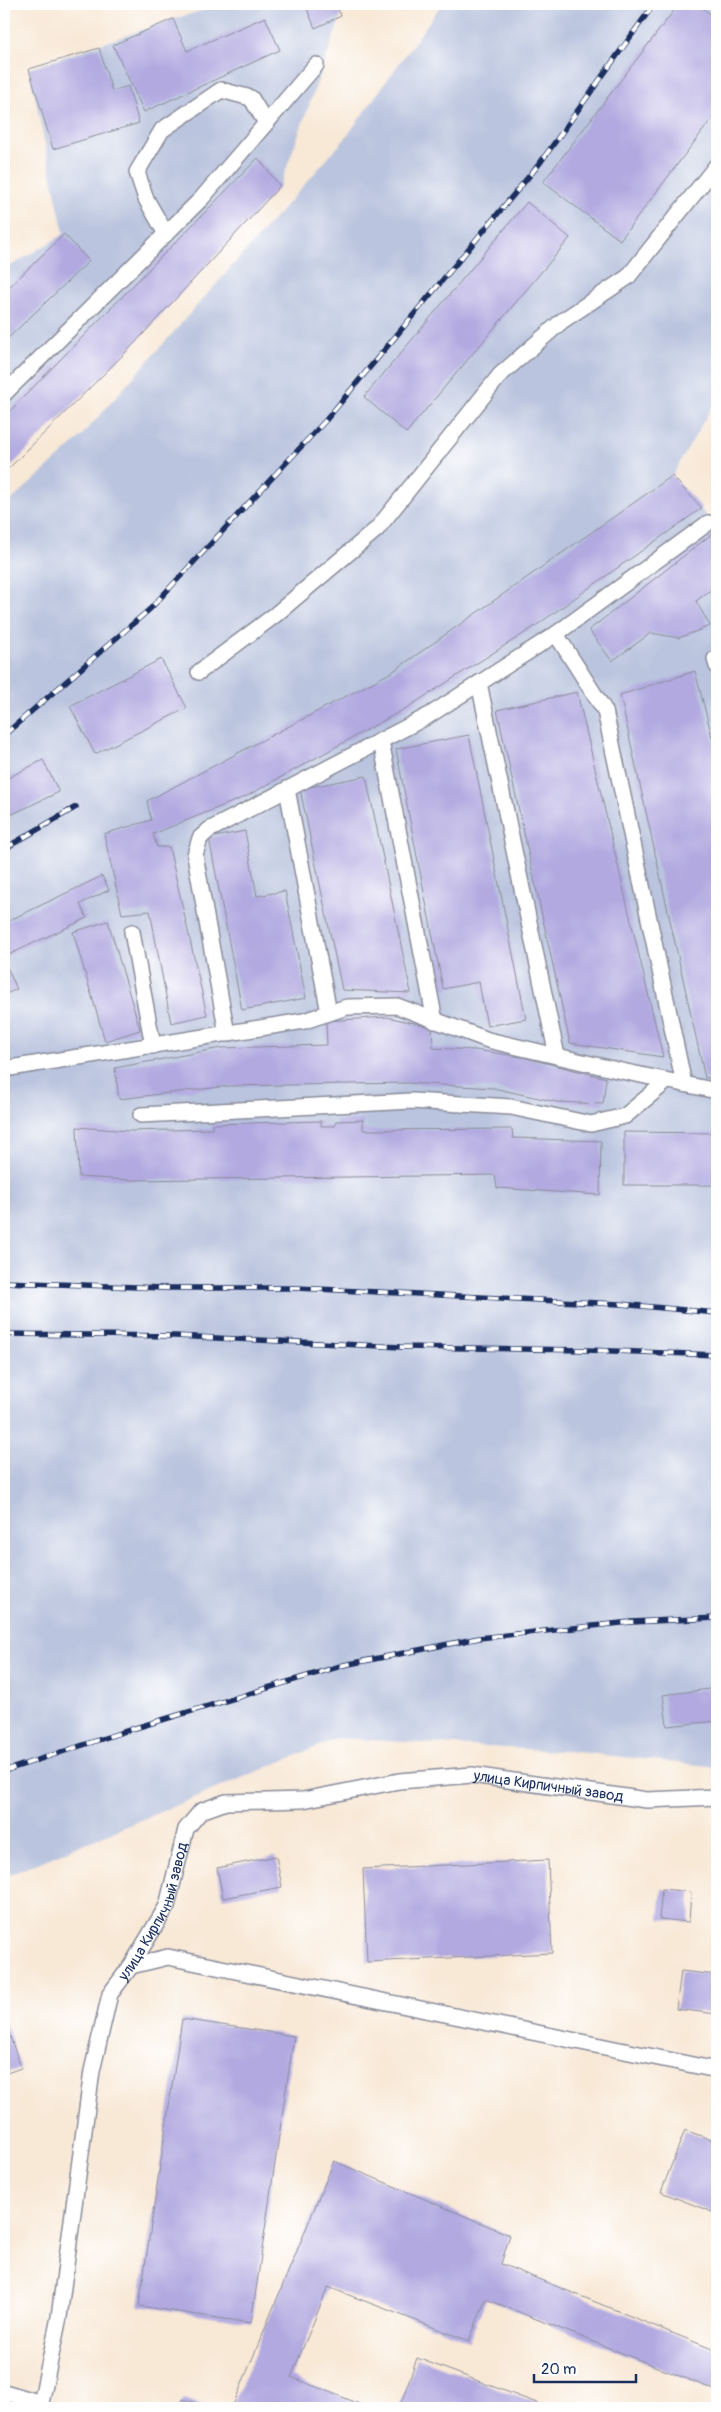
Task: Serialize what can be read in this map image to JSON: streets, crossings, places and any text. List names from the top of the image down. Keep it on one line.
{"streets":{"lane":["улица Кирпичный завод"]},"scale_bar":"20 m"}
